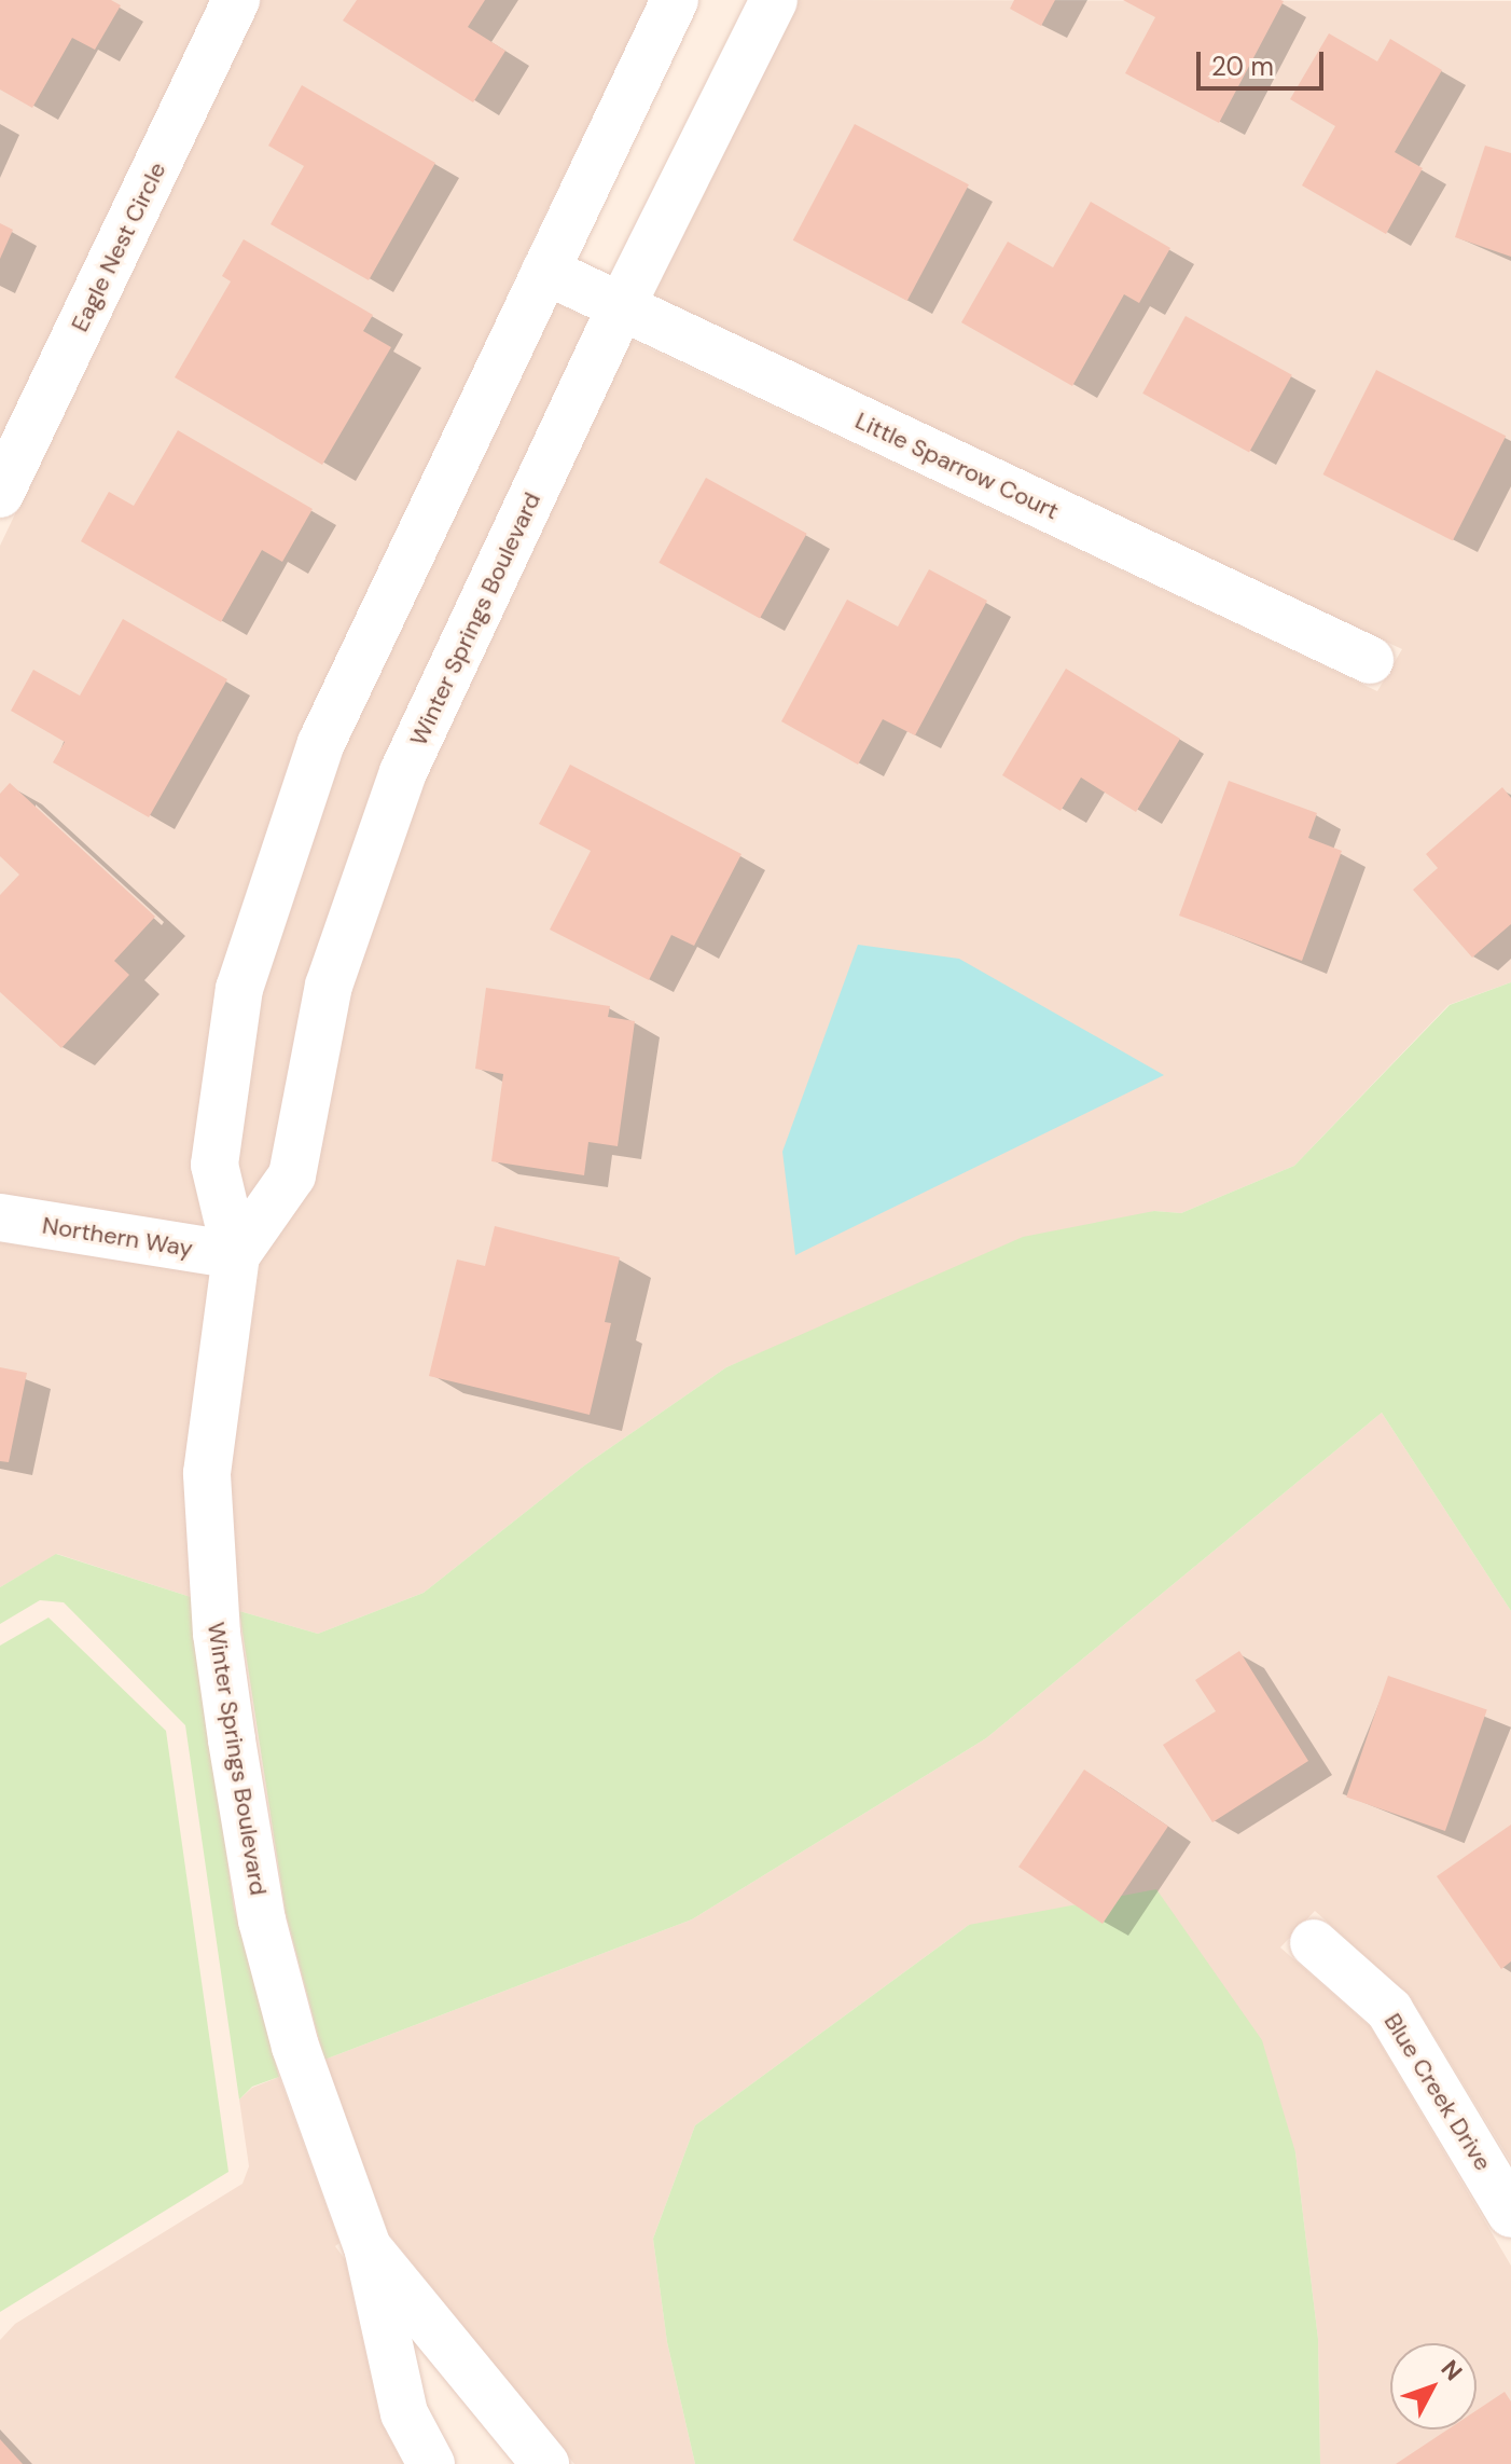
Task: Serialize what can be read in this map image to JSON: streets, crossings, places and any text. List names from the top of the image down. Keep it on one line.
{"streets":{"street":["Eagle Nest Circle","Little Sparrow Court","Winter Springs Boulevard","Northern Way","Blue Creek Drive"]},"crossings":[["Little Sparrow Court","Winter Springs Boulevard"],["Winter Springs Boulevard","Northern Way"]],"scale_bar":"20 m","north":"top right"}
